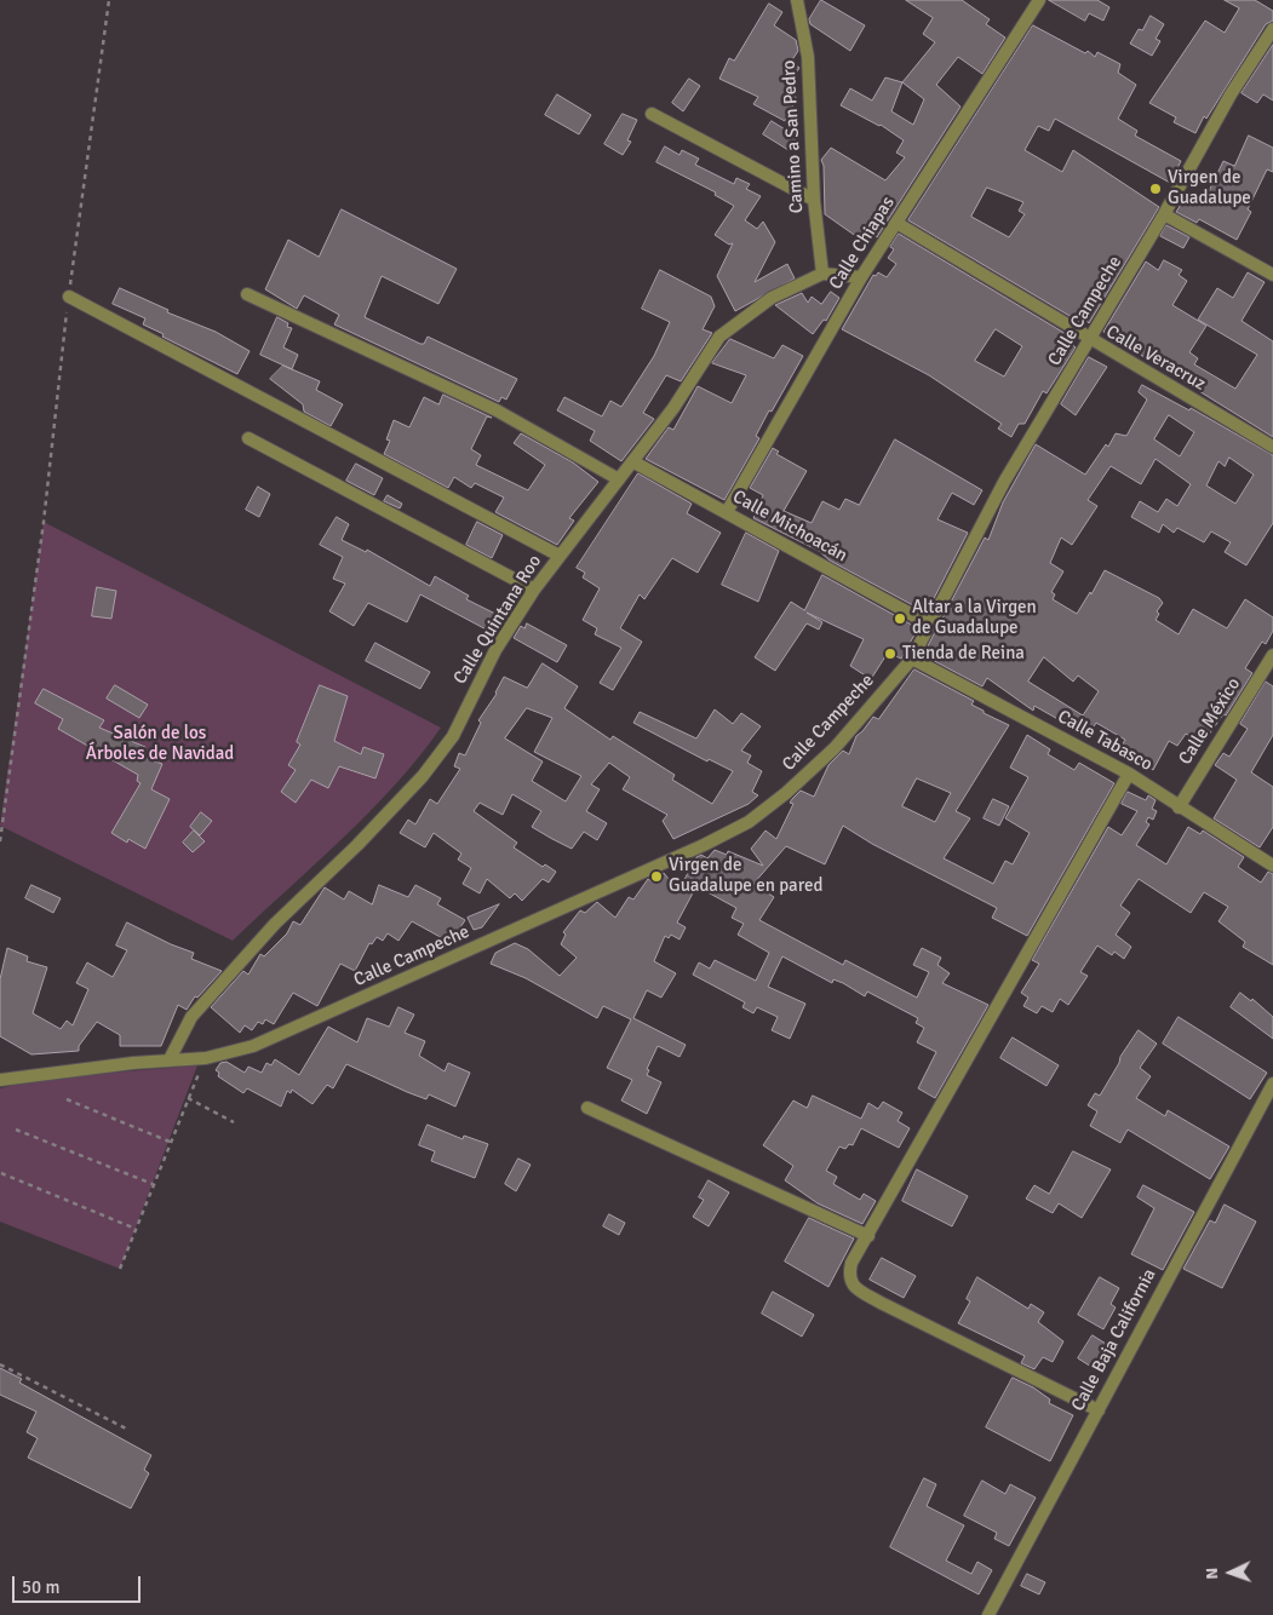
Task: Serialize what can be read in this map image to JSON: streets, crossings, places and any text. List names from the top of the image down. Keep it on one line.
{"streets":{"street":["Camino a San Pedro","Calle Chiapas","Calle Campeche","Calle Veracruz","Calle Michoacán","Calle Quintana Roo","Calle México","Calle Tabasco","Calle Baja California"]},"crossings":[["Camino a San Pedro","Calle Quintana Roo"],["Calle Chiapas","Calle Veracruz"],["Calle Chiapas","Calle Michoacán"],["Calle Campeche","Calle Veracruz"],["Calle Campeche","Calle Michoacán"],["Calle Campeche","Calle Quintana Roo"],["Calle Campeche","Calle Tabasco"],["Calle Michoacán","Calle Quintana Roo"],["Calle México","Calle Tabasco"]],"parks":["Salón de los Árboles de Navidad"],"places":["Virgen de Guadalupe","Altar a la Virgen de Guadalupe","Tienda de Reina","Virgen de Guadalupe en pared"],"scale_bar":"50 m","north":"left"}
